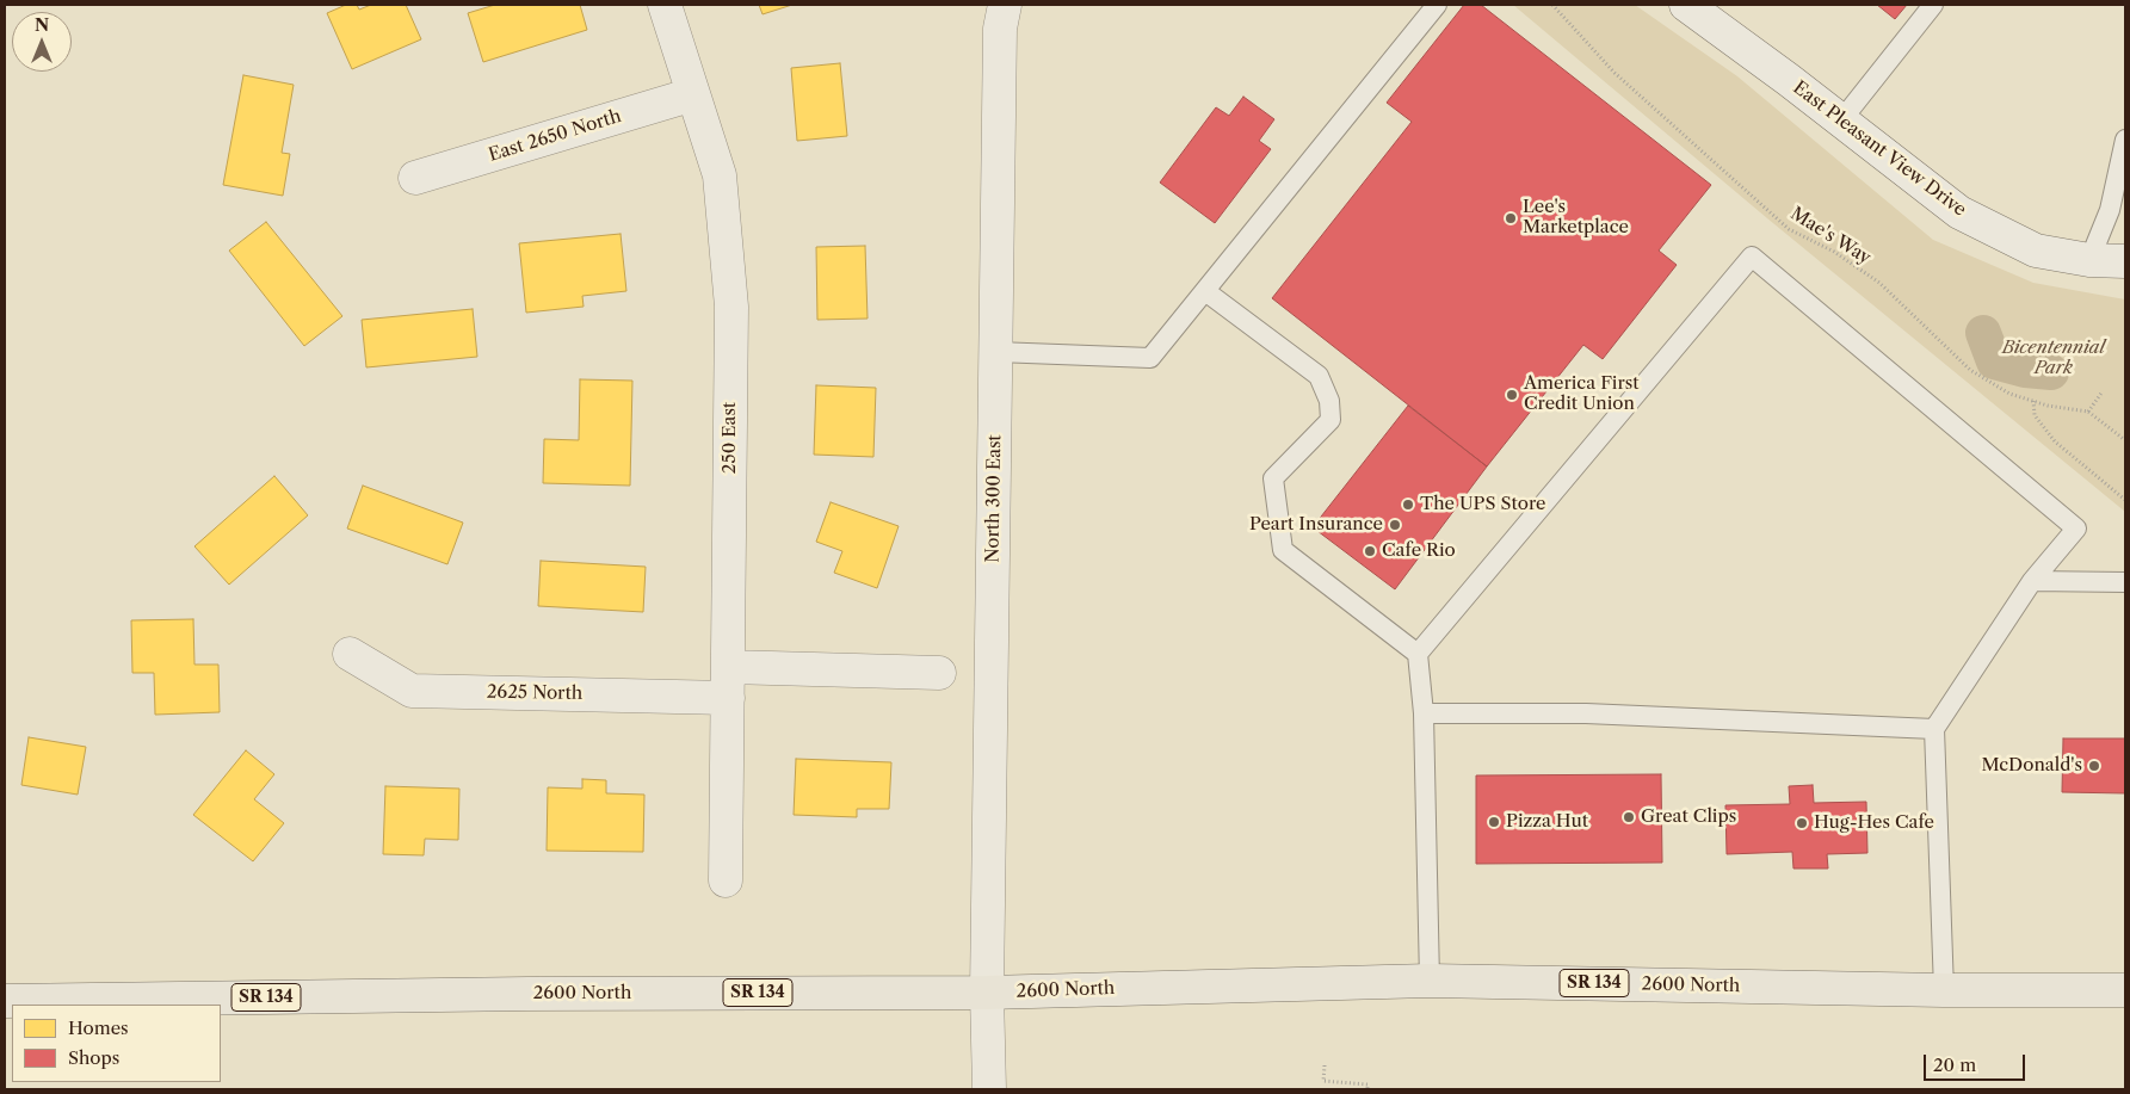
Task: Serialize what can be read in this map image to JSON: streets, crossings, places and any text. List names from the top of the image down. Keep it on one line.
{"streets":{"main road":["SR 134","2600 North"],"street":["East 2650 North","East Pleasant View Drive","250 East","North 300 East","2625 North"],"path":["Mae's Way"]},"crossings":[["East 2650 North","250 East"],["250 East","2625 North"],["North 300 East","2600 North"]],"parks":["Bicentennial Park"],"places":["Lee's Marketplace","America First Credit Union","The UPS Store","Peart Insurance","Cafe Rio","McDonald's","Great Clips","Pizza Hut","Hug-Hes Cafe"],"legend":["Homes","Shops"],"scale_bar":"20 m","north":"top"}
